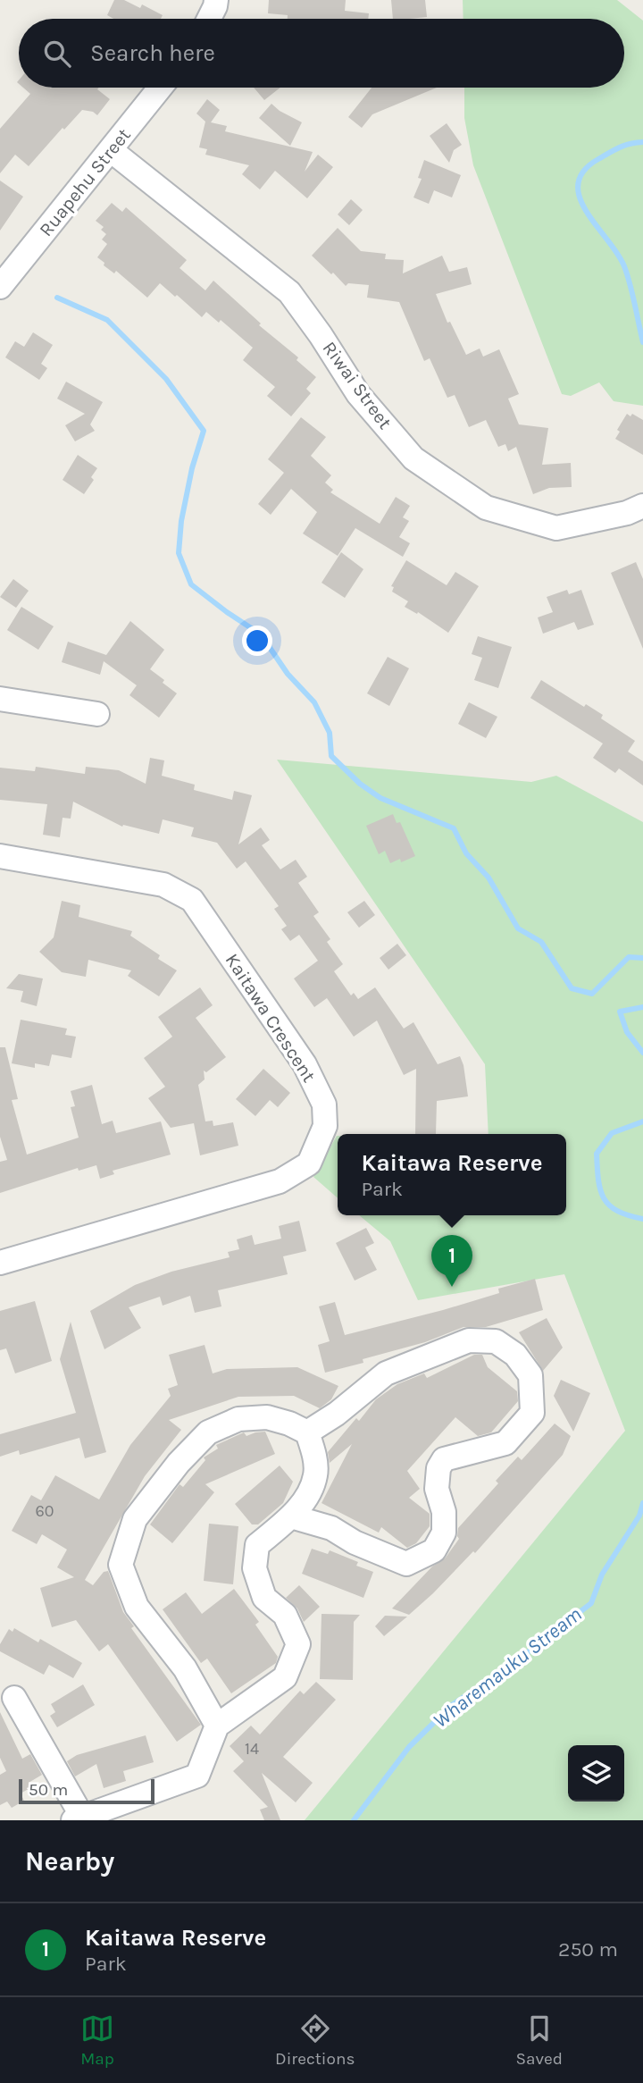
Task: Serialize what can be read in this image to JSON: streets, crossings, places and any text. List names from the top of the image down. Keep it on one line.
{"streets":{"street":["Ruapehu Street","Riwai Street","Kaitawa Crescent"]},"crossings":[["Ruapehu Street","Riwai Street"]],"water":["Wharemauku Stream"],"house_numbers":["60","14"],"scale_bar":"50 m","page":{"search":"Search here","popup":["Kaitawa Reserve","Park"],"pins":"1","scale":"50 m","heading":"Nearby","list":[{"mark":"1","name":"Kaitawa Reserve","note":"Park","value":"250 m"}],"nav":["Map","Directions","Saved"]}}
